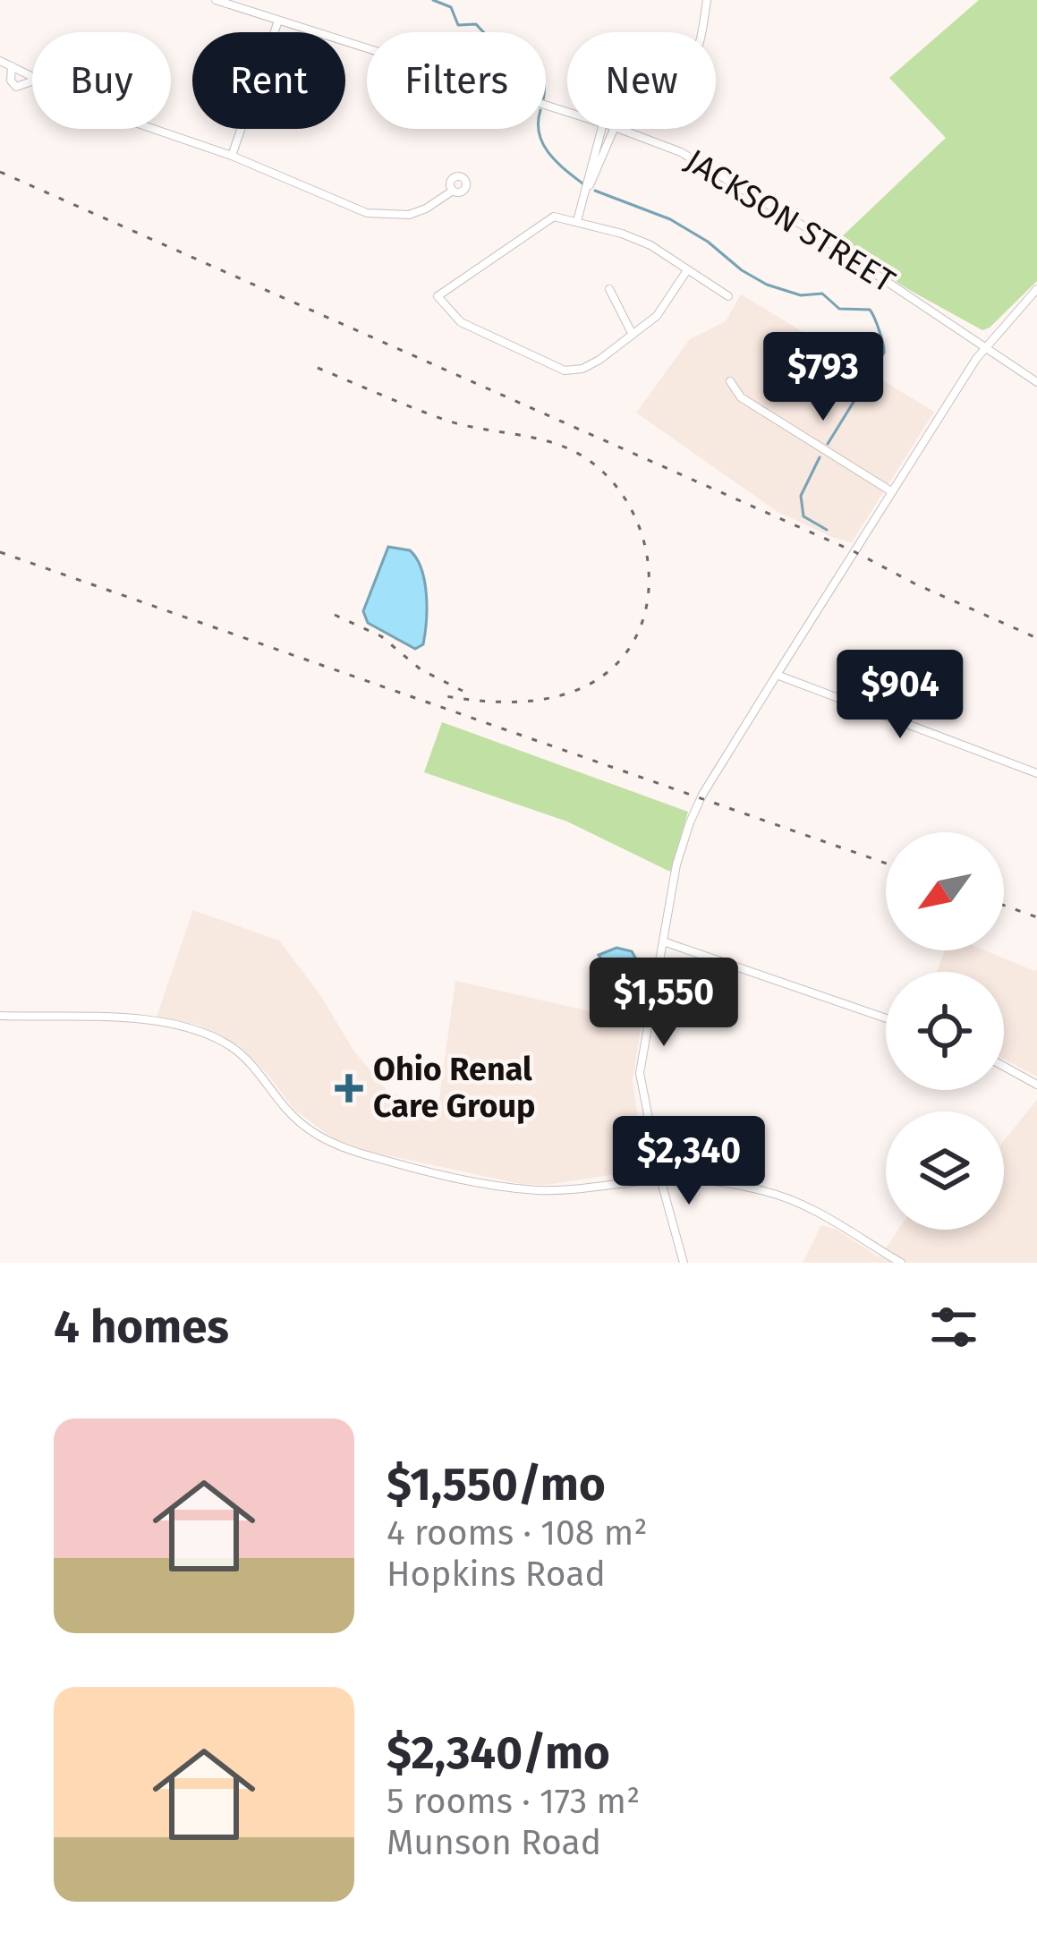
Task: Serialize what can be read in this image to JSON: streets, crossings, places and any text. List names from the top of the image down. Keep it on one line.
{"streets":{"street":["JACKSON STREET"]},"places":{"health":["Ohio Renal Care Group"]},"north":"bottom left","page":{"chip":["Buy","Rent","Filters","New"],"price":["$793","$904","$1,550","$2,340"],"heading":"4 homes","list":[{"name":"$1,550/mo","note":"4 rooms · 108 m² · Hopkins Road"},{"name":"$2,340/mo","note":"5 rooms · 173 m² · Munson Road"}]}}
